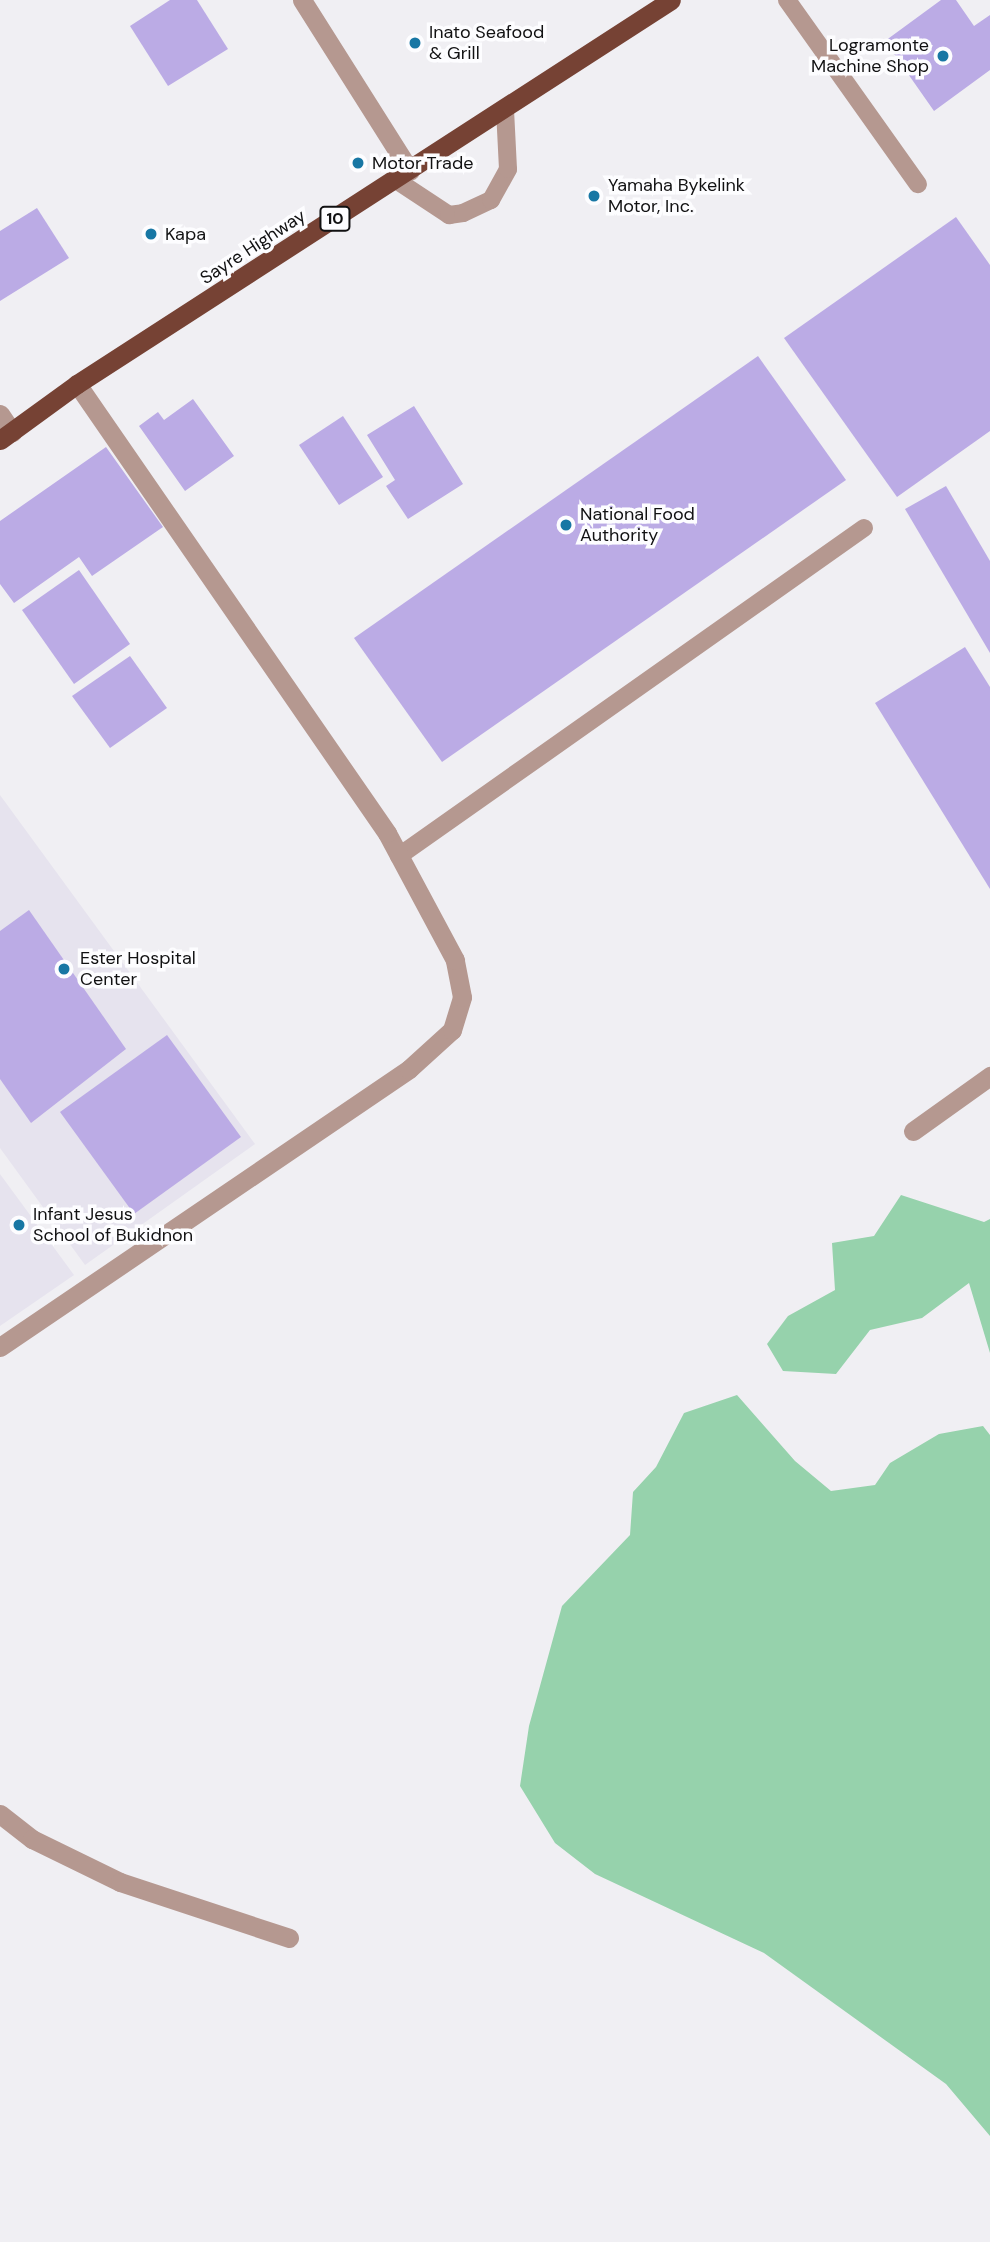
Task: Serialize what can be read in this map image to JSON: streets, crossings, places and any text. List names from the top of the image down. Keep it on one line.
{"streets":{"highway":["10","Sayre Highway"]},"places":["Inato Seafood & Grill","Logramonte Machine Shop","Motor Trade","Yamaha Bykelink Motor, Inc.","Kapa","National Food Authority","Ester Hospital Center","Infant Jesus School of Bukidnon"]}
